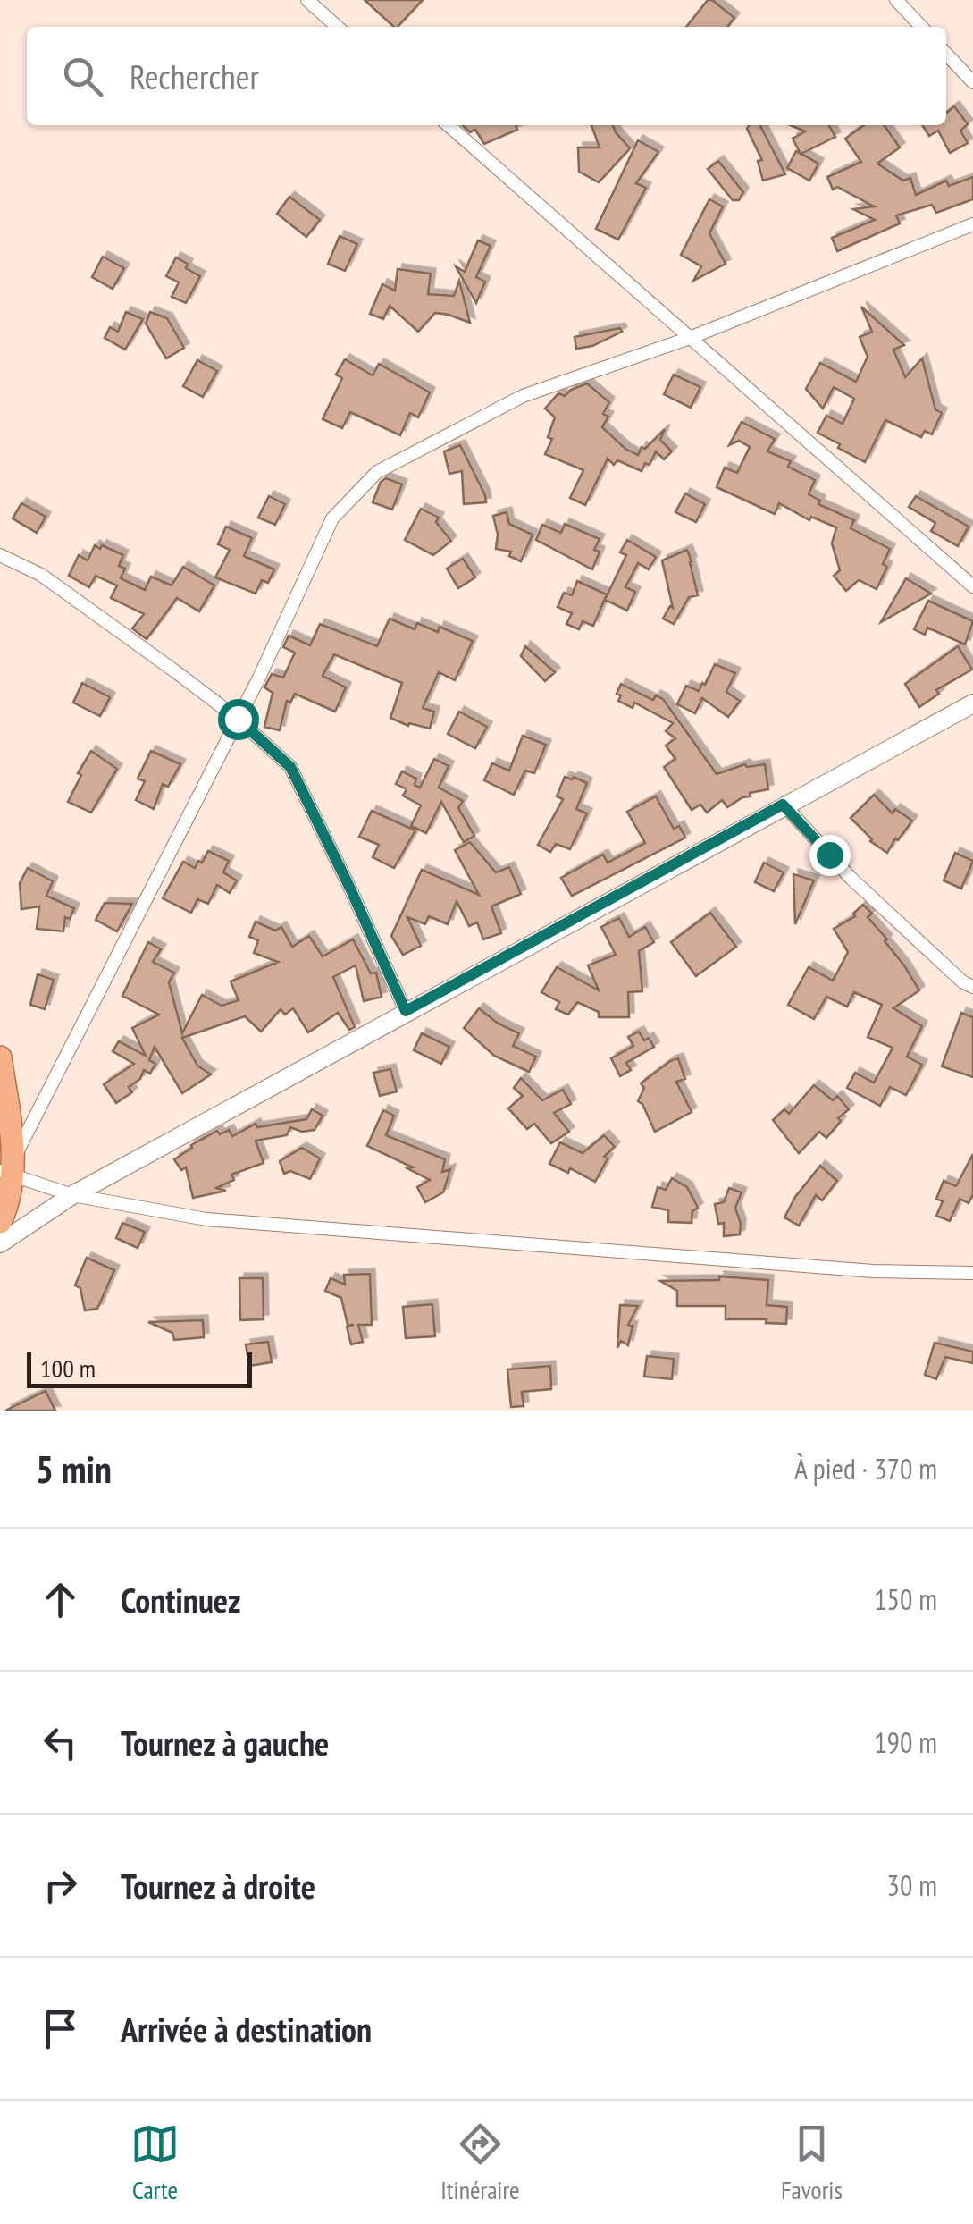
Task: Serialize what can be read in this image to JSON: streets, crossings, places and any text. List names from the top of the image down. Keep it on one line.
{"scale_bar":"100 m","page":{"search":"Rechercher","scale":"100 m","heading":["5 min","À pied · 370 m"],"list":[["Continuez","150 m"],["Tournez à gauche","190 m"],["Tournez à droite","30 m"],"Arrivée à destination"],"nav":["Carte","Itinéraire","Favoris"]}}
